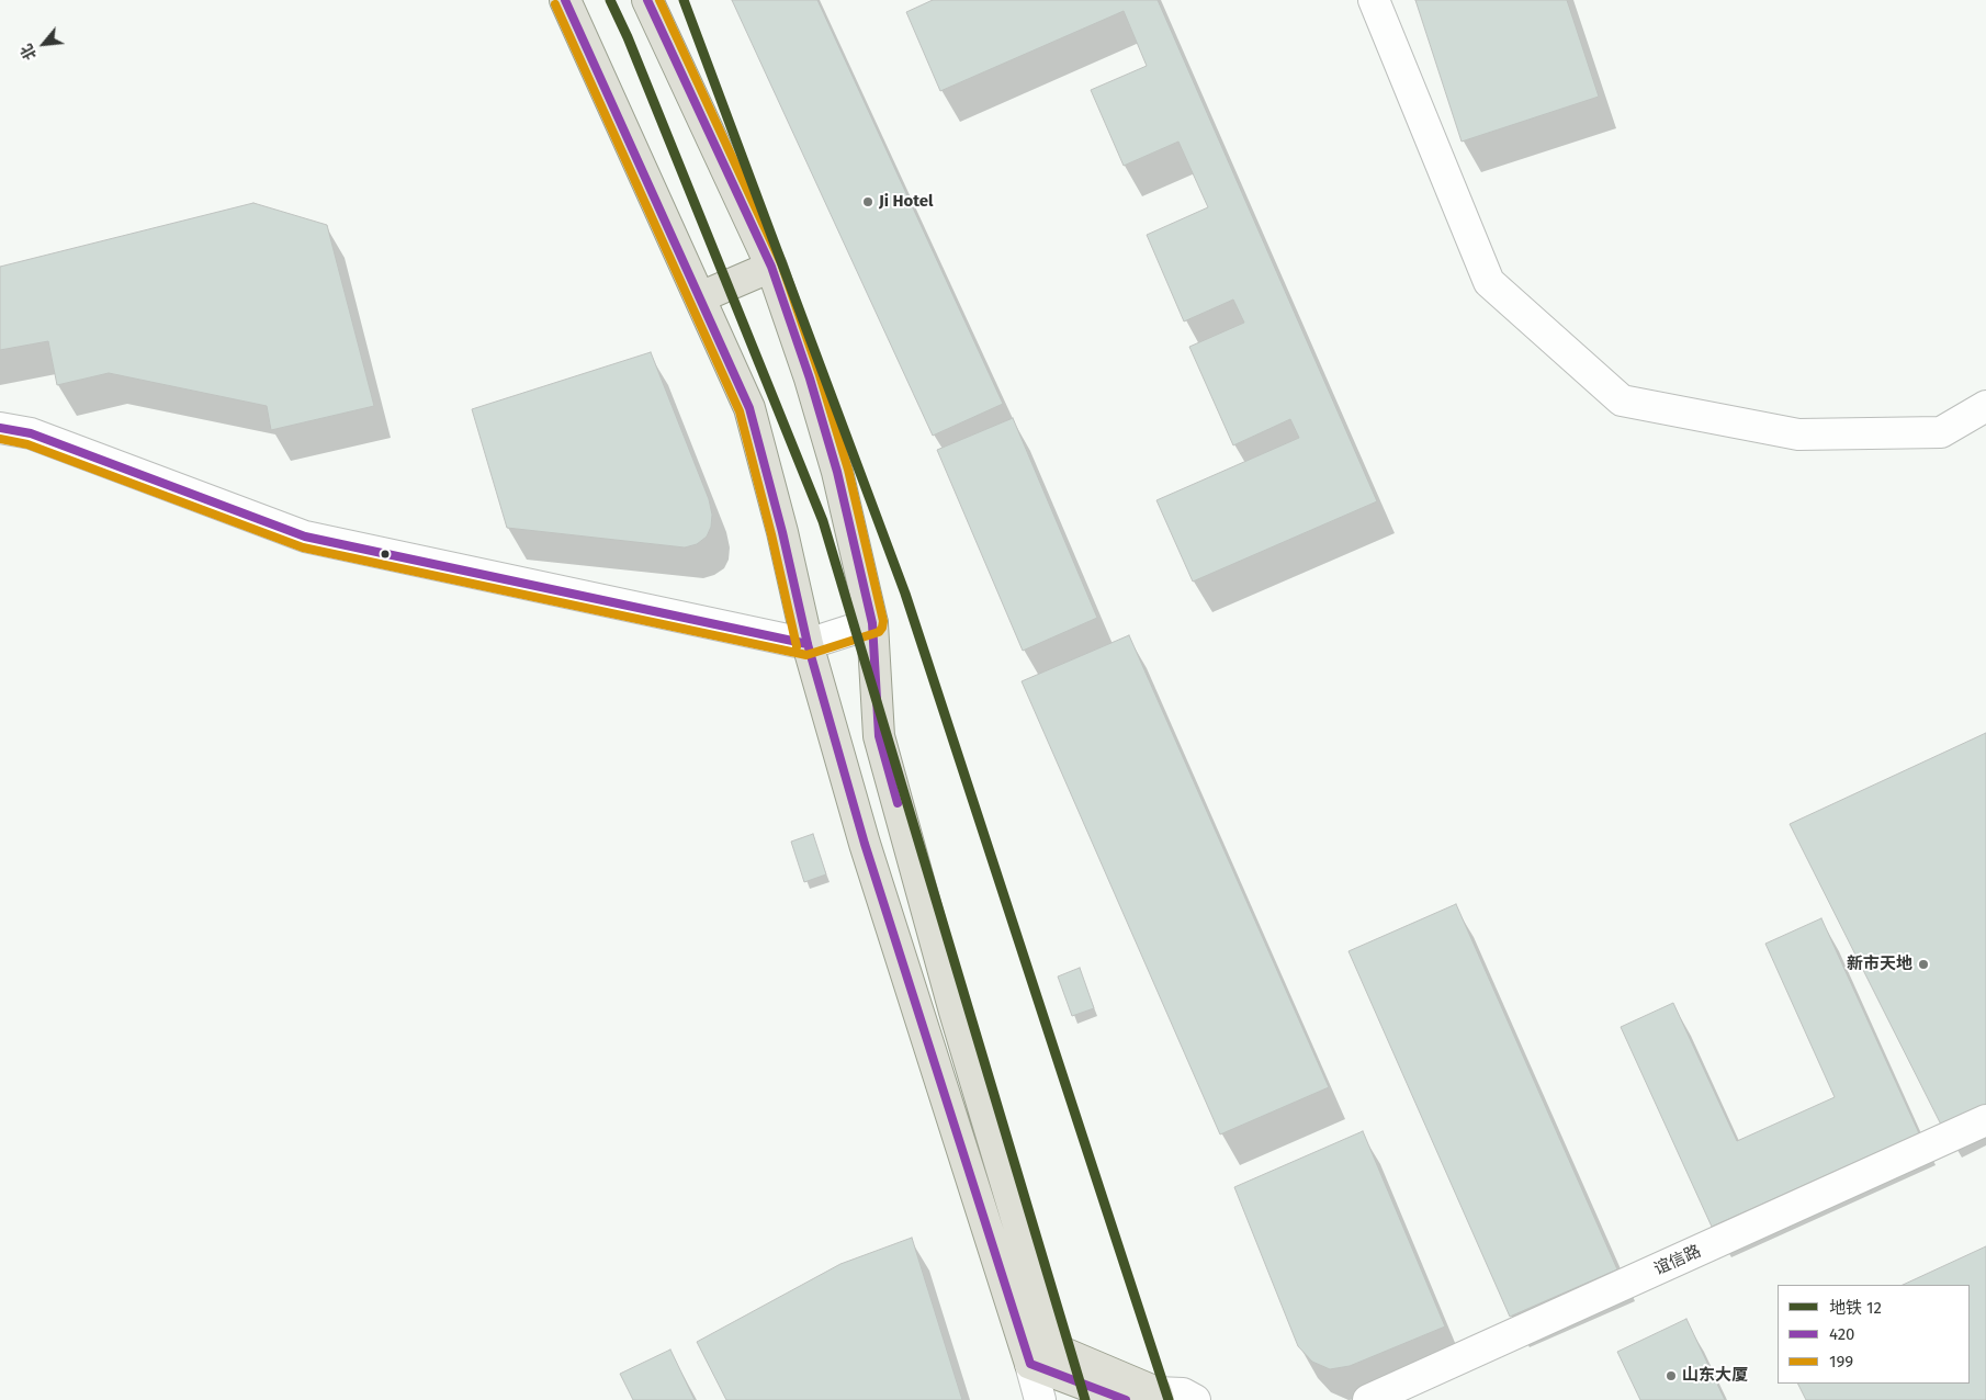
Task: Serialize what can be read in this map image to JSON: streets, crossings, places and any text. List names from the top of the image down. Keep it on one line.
{"streets":{"street":["谊信路"]},"places":["Ji Hotel","新市天地","山东大厦"],"lines":["metro line 12","transit line 420","transit line 199"],"legend":["地铁 12","420","199"],"north":"bottom left"}
